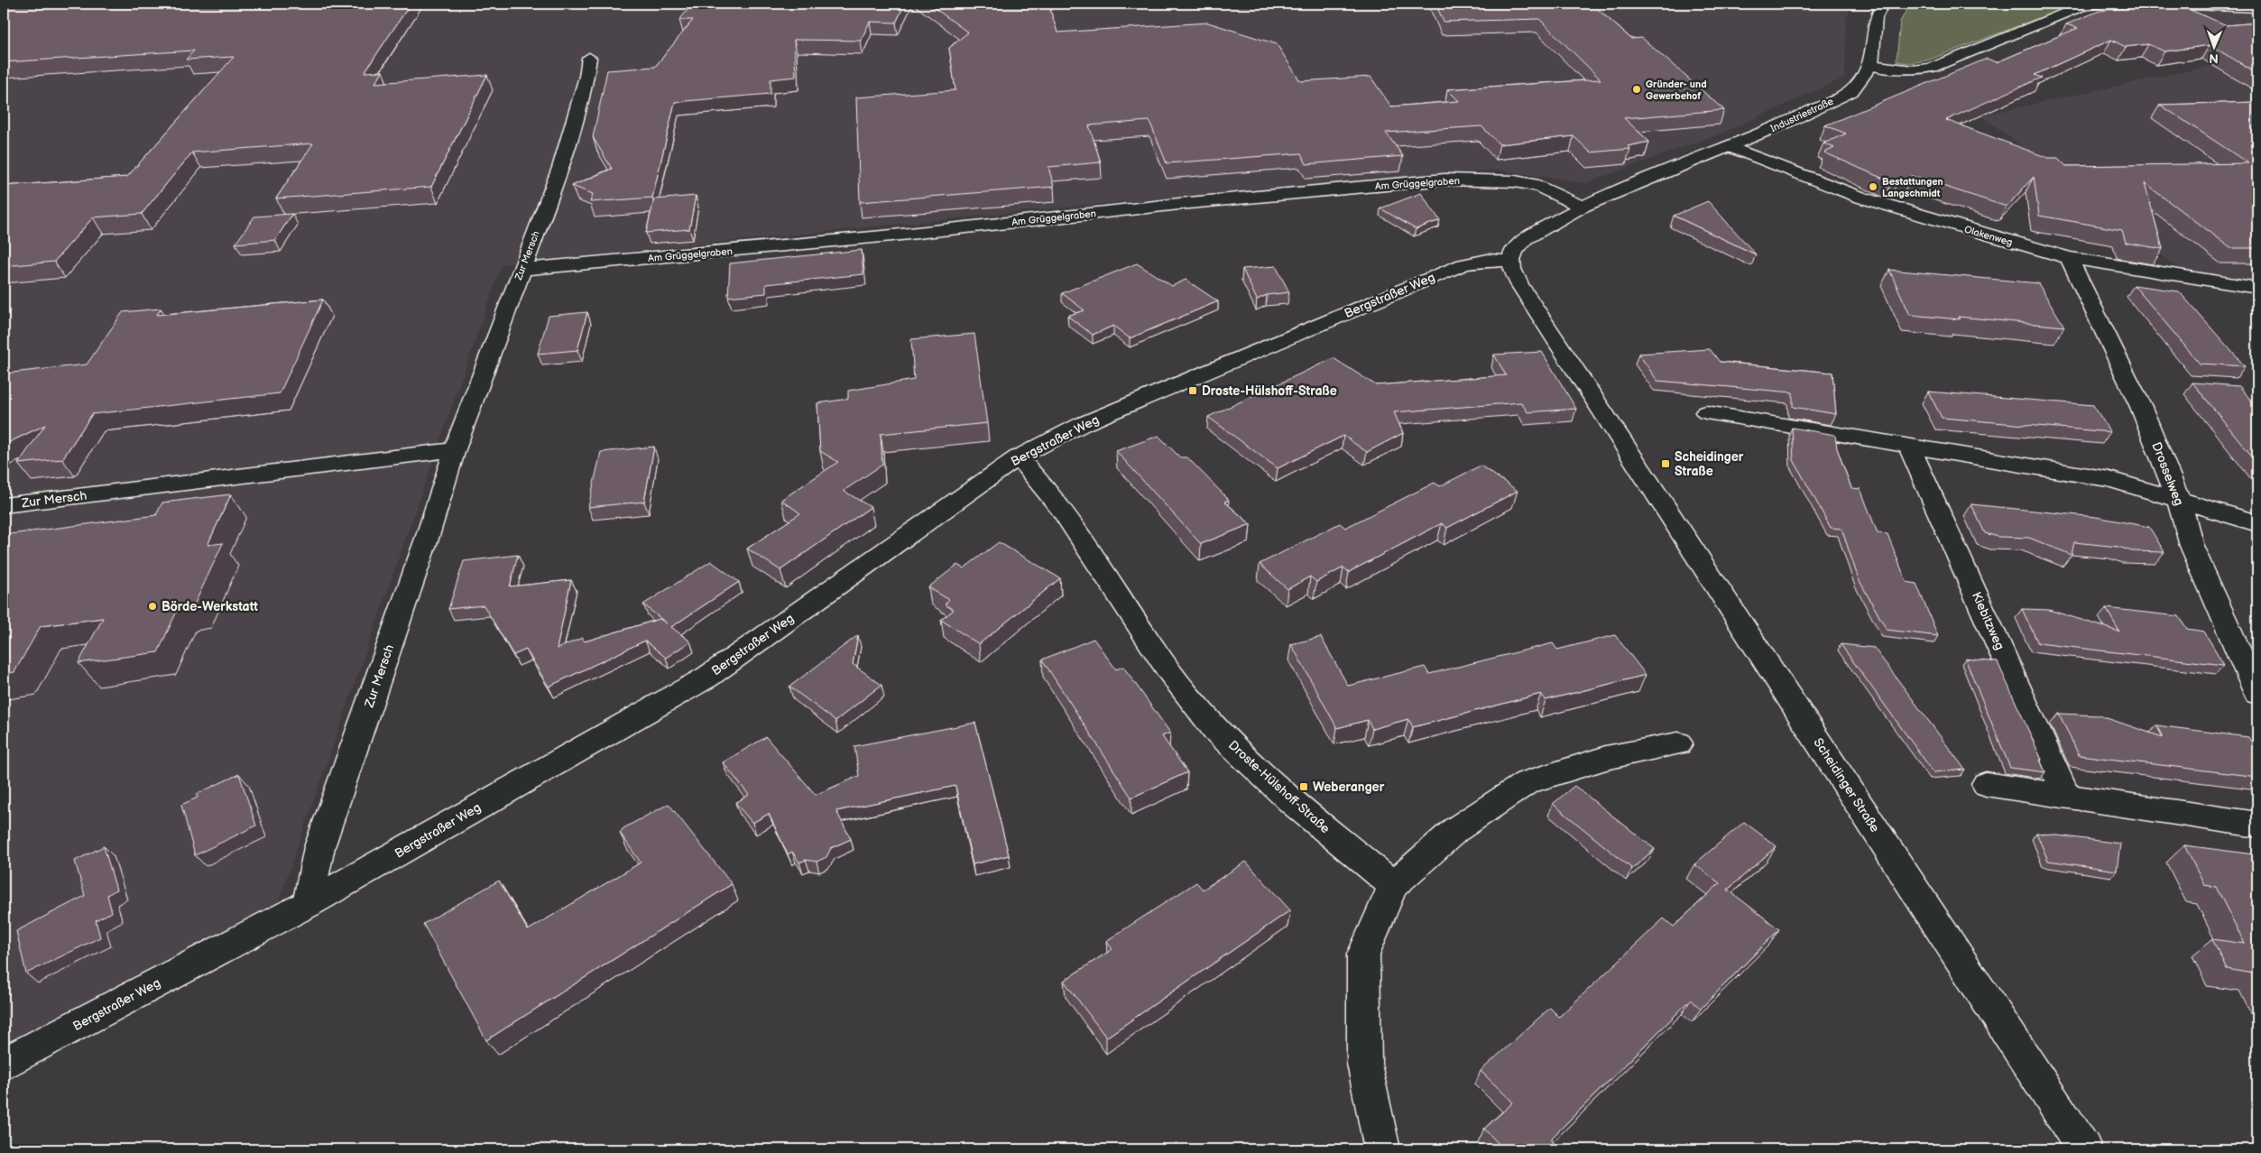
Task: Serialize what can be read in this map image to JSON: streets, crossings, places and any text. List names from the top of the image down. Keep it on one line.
{"streets":{"street":["Industriestraße","Am Grüggelgraben","Olakenweg","Zur Mersch","Bergstraßer Weg","Drosselweg","Kiebitzweg","Scheidinger Straße","Droste-Hülshoff-Straße"]},"crossings":[["Industriestraße","Am Grüggelgraben"],["Industriestraße","Olakenweg"],["Industriestraße","Bergstraßer Weg"],["Industriestraße","Scheidinger Straße"],["Am Grüggelgraben","Zur Mersch"],["Olakenweg","Drosselweg"],["Zur Mersch","Bergstraßer Weg"],["Bergstraßer Weg","Scheidinger Straße"],["Bergstraßer Weg","Droste-Hülshoff-Straße"]],"places":{"other":["Gründer- und Gewerbehof","Bestattungen Langschmidt","Börde-Werkstatt"],"transit":["Droste-Hülshoff-Straße","Scheidinger Straße","Weberanger"]},"north":"bottom"}
